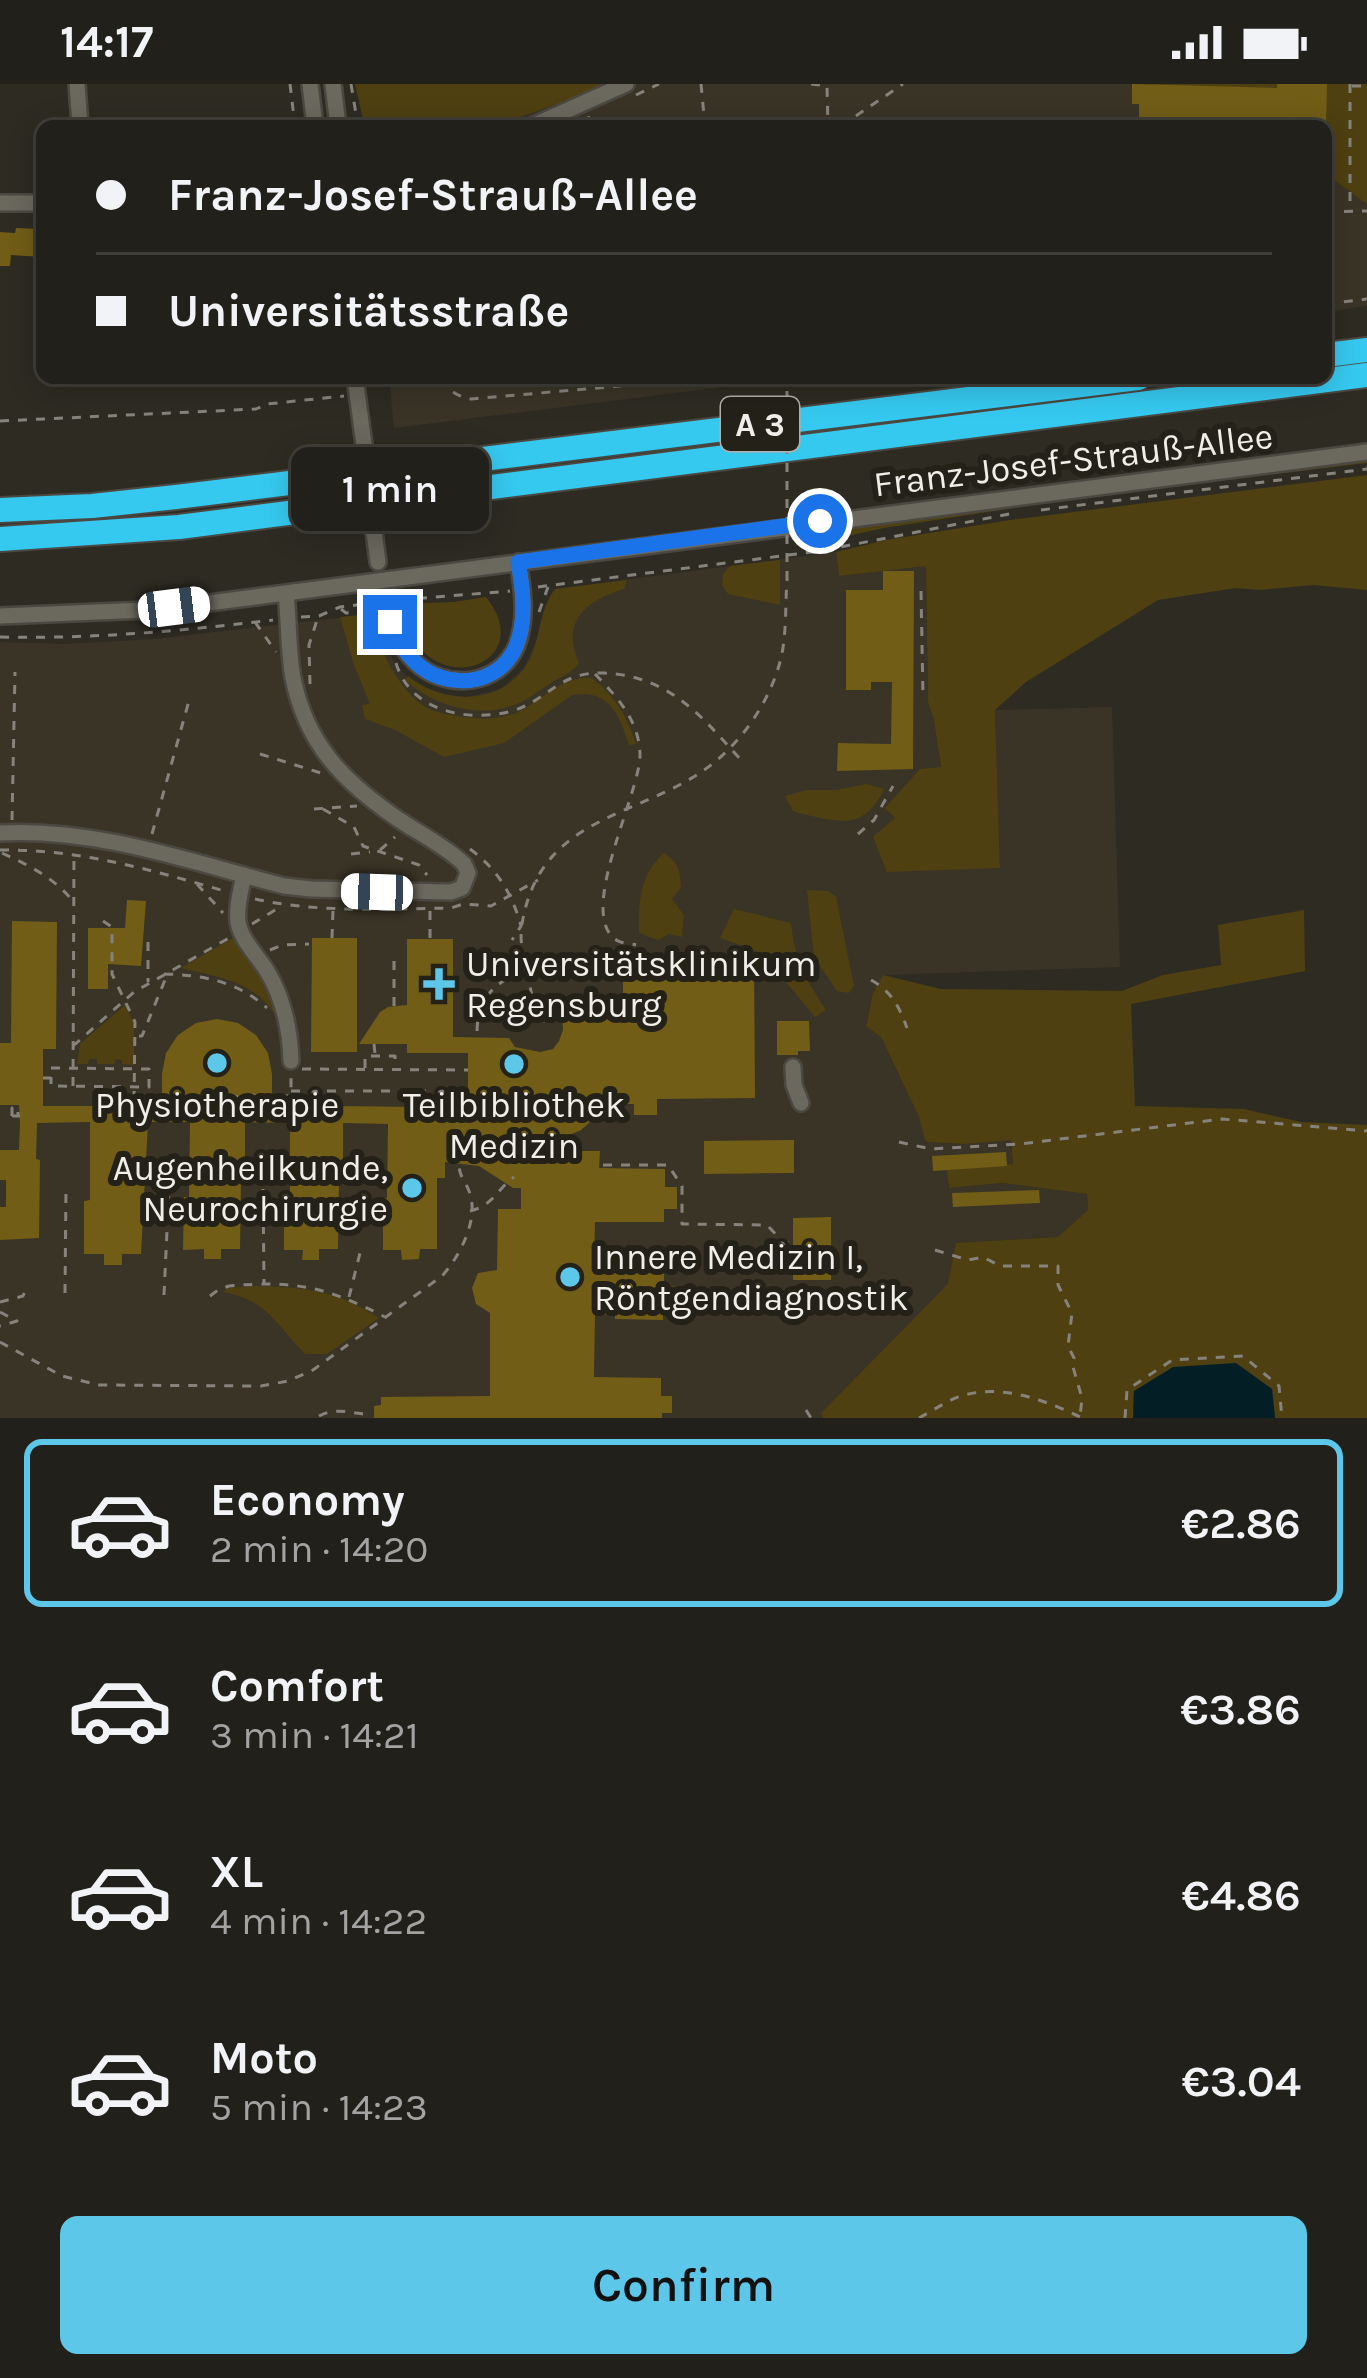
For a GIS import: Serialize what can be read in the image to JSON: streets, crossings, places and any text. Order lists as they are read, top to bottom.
{
  "streets": {
    "highway": ["A 3"],
    "street": ["Franz-Josef-Strauß-Allee"]
  },
  "places": {
    "health": ["Universitätsklinikum Regensburg"],
    "other": [
      "Physiotherapie",
      "Teilbibliothek Medizin",
      "Augenheilkunde, Neurochirurgie",
      "Innere Medizin I, Röntgendiagnostik"
    ]
  },
  "page": {
    "status": "14:17",
    "banner": ["Franz-Josef-Strauß-Allee", "Universitätsstraße"],
    "bubble": "1 min",
    "list": [
      {
        "name": "Economy",
        "note": "2 min · 14:20",
        "value": "€2.86"
      },
      {
        "name": "Comfort",
        "note": "3 min · 14:21",
        "value": "€3.86"
      },
      {
        "name": "XL",
        "note": "4 min · 14:22",
        "value": "€4.86"
      },
      {
        "name": "Moto",
        "note": "5 min · 14:23",
        "value": "€3.04"
      }
    ],
    "buttons": "Confirm"
  }
}
